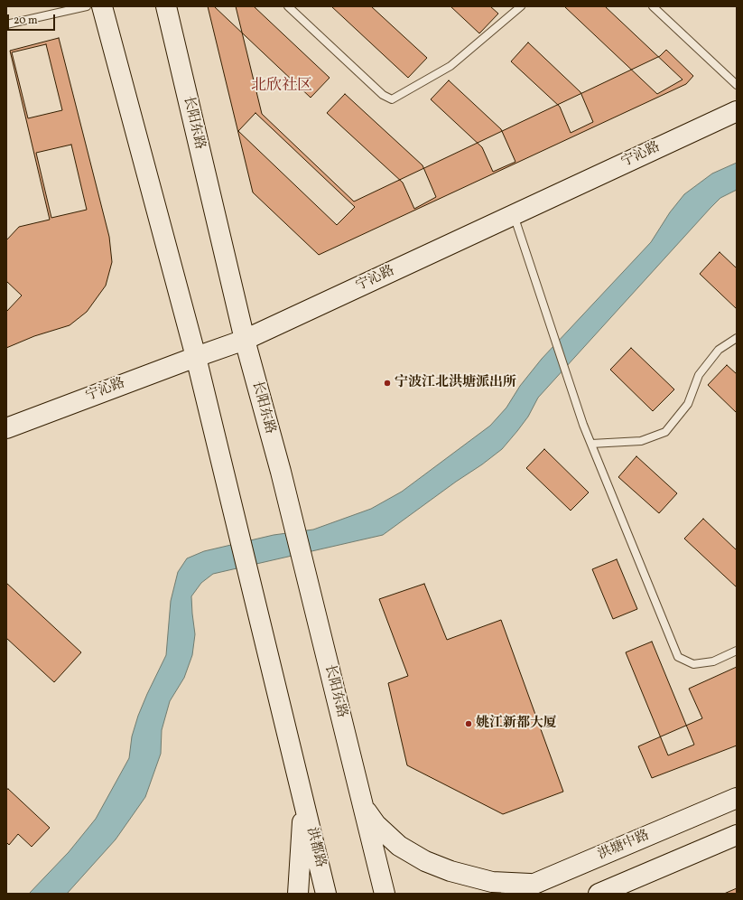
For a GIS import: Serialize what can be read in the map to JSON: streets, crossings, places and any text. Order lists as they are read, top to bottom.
{
  "streets": {
    "main road": [
      "长阳东路",
      "宁沁路",
      "洪塘中路",
      "洪都路"
    ]
  },
  "crossings": [
    ["长阳东路", "宁沁路"]
  ],
  "districts": ["北欣社区"],
  "places": ["宁波江北洪塘派出所", "姚江新都大厦"],
  "scale_bar": "20 m"
}
